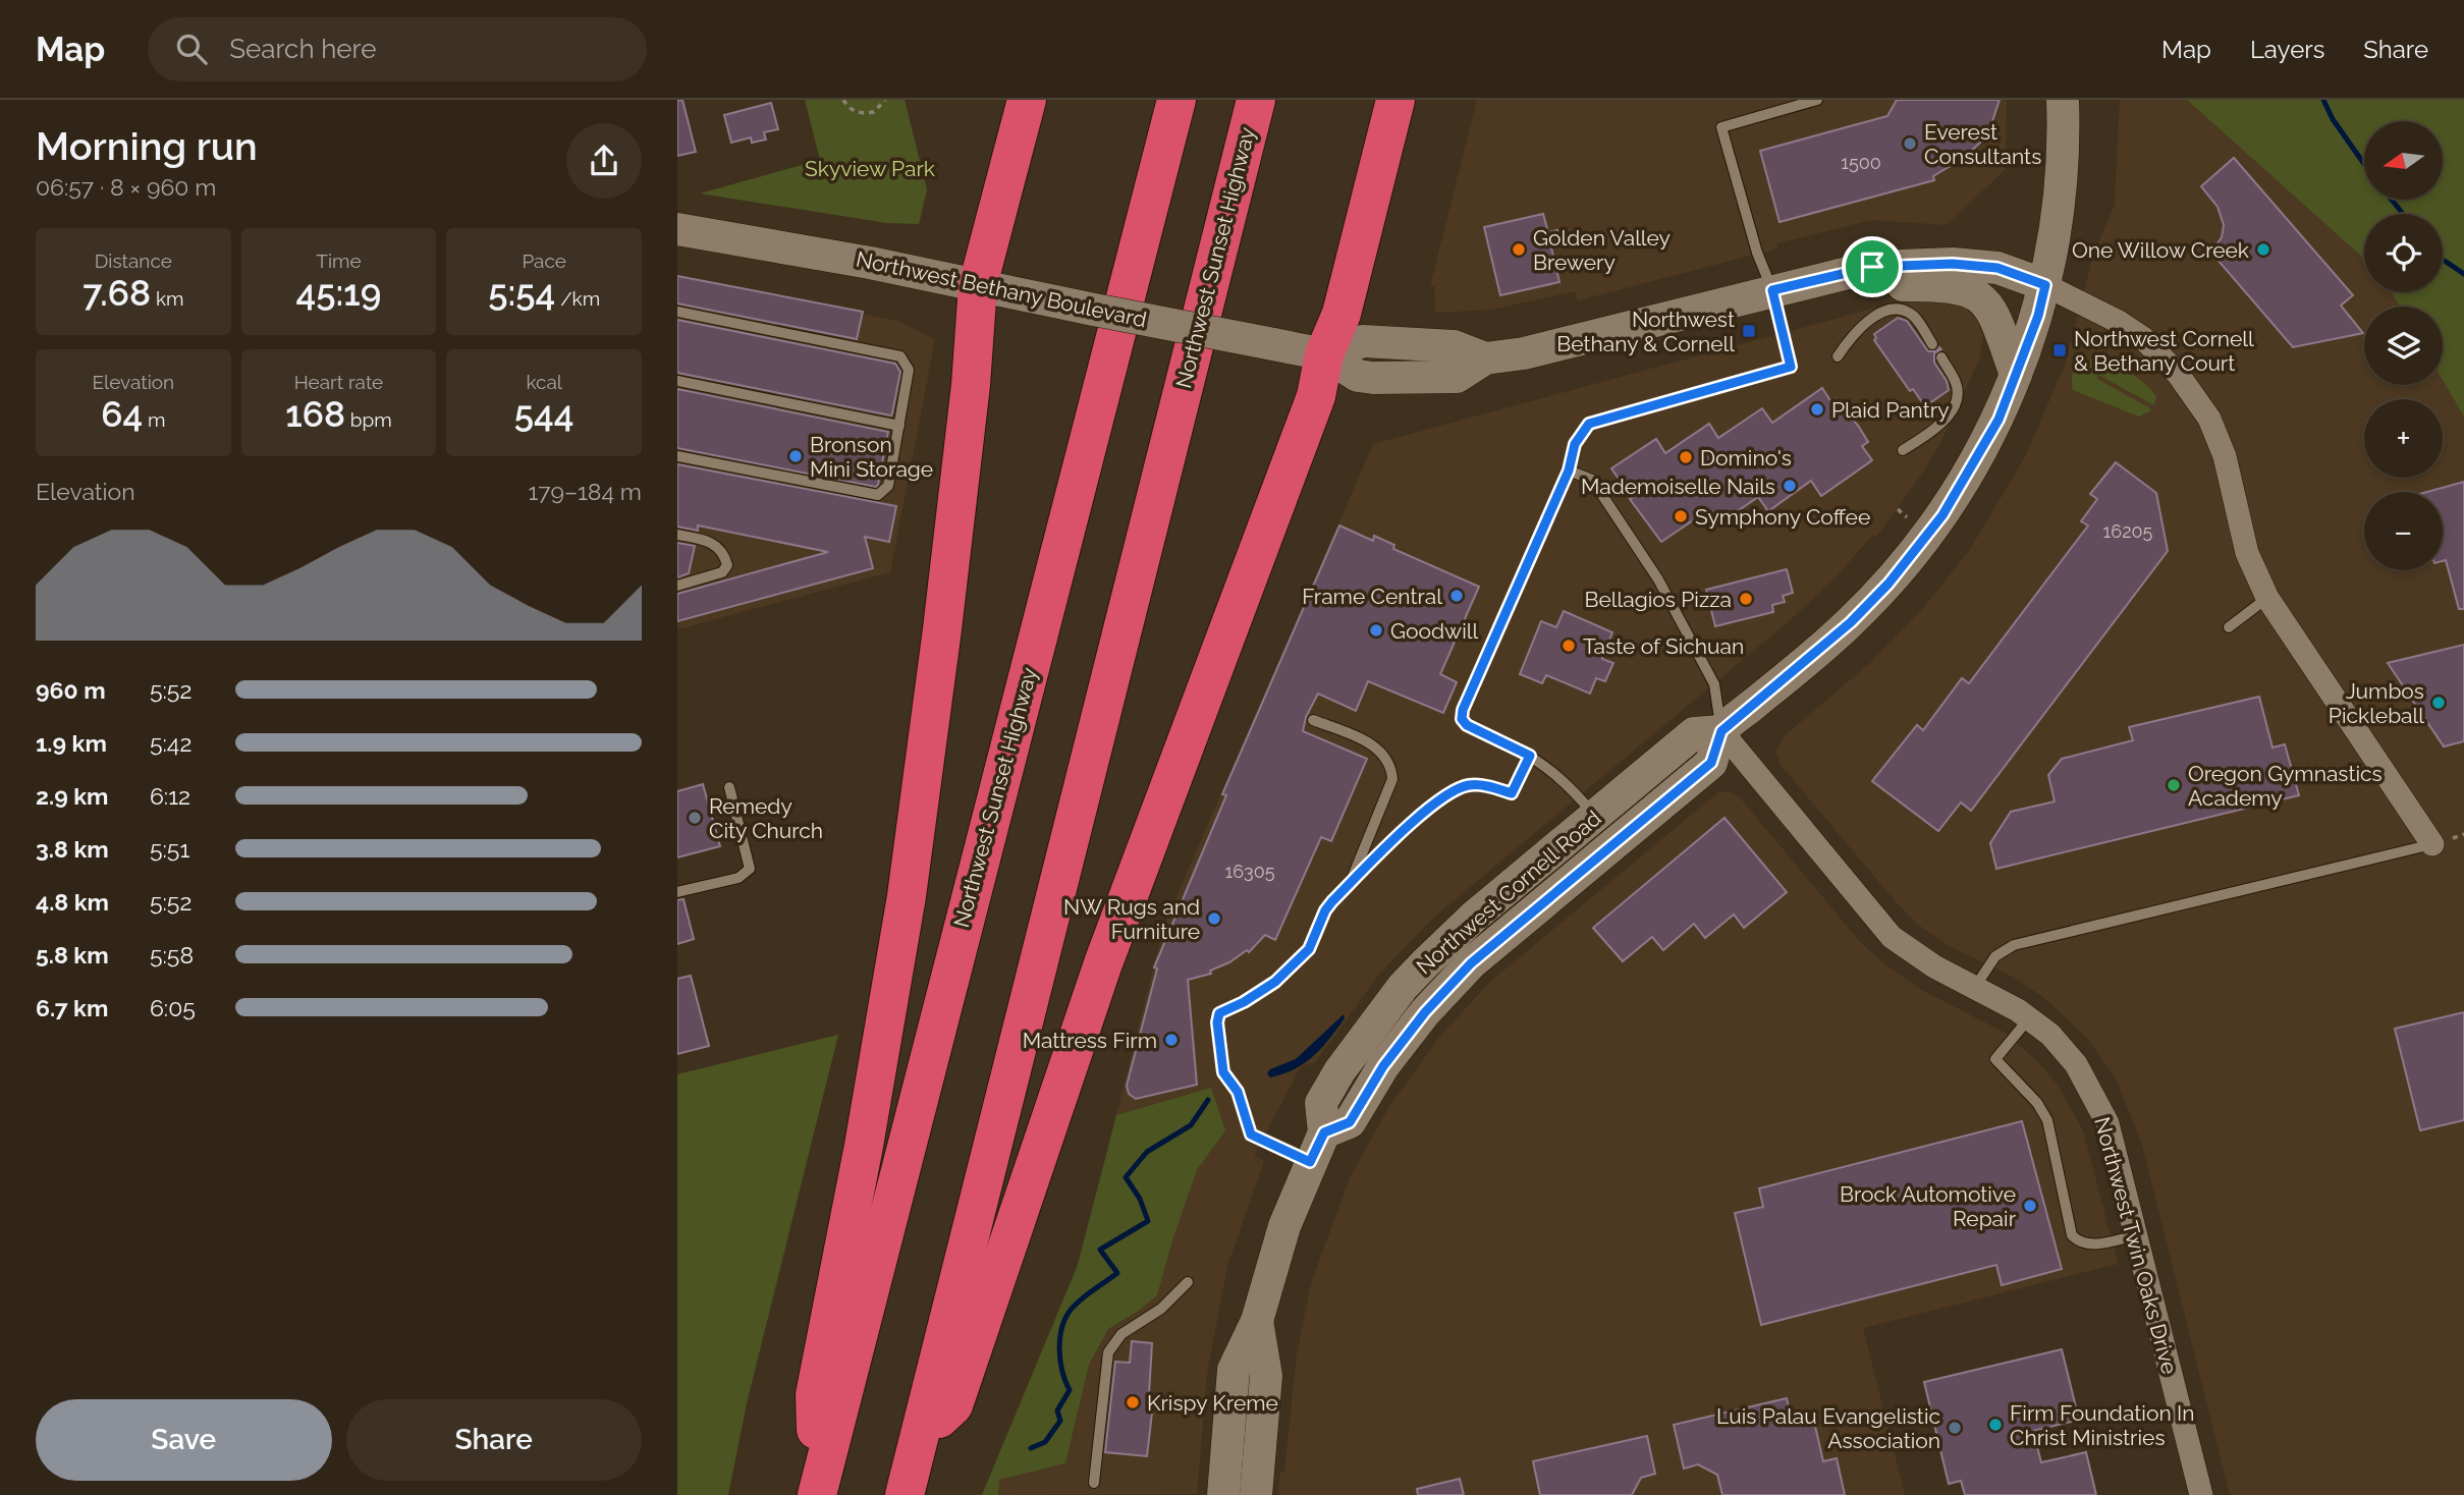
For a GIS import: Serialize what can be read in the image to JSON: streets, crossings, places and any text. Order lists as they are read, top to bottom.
{
  "streets": {
    "highway": ["Northwest Sunset Highway"],
    "main road": ["Northwest Bethany Boulevard", "Northwest Cornell Road"],
    "street": ["Northwest Twin Oaks Drive"]
  },
  "crossings": [
    ["Northwest Cornell Road", "Northwest Twin Oaks Drive"]
  ],
  "parks": ["Skyview Park"],
  "places": {
    "other": [
      "Everest Consultants",
      "Golden Valley Brewery",
      "One Willow Creek",
      "Plaid Pantry",
      "Bronson Mini Storage",
      "Domino's",
      "Mademoiselle Nails",
      "Symphony Coffee",
      "Frame Central",
      "Bellagios Pizza",
      "Goodwill",
      "Taste of Sichuan",
      "Jumbos Pickleball",
      "Oregon Gymnastics Academy",
      "Remedy City Church",
      "NW Rugs and Furniture",
      "Mattress Firm",
      "Brock Automotive Repair",
      "Krispy Kreme",
      "Firm Foundation In Christ Ministries",
      "Luis Palau Evangelistic Association"
    ],
    "transit": ["Northwest Bethany & Cornell", "Northwest Cornell & Bethany Court"]
  },
  "house_numbers": ["1500", "16205", "16305"],
  "north": "left",
  "page": {
    "header": "Map",
    "search": "Search here",
    "nav": ["Map", "Layers", "Share"],
    "heading": ["Morning run", "06:57 · 8 × 960 m"],
    "map_buttons": ["+", "−"],
    "stats": [
      ["Distance", "7.68 km"],
      ["Time", "45:19"],
      ["Pace", "5:54 /km"],
      ["Elevation", "64 m"],
      ["Heart rate", "168 bpm"],
      ["kcal", "544"]
    ],
    "chart": ["Elevation", "179–184 m"],
    "list": [
      {
        "name": "960 m",
        "note": "5:52"
      },
      {
        "name": "1.9 km",
        "note": "5:42"
      },
      {
        "name": "2.9 km",
        "note": "6:12"
      },
      {
        "name": "3.8 km",
        "note": "5:51"
      },
      {
        "name": "4.8 km",
        "note": "5:52"
      },
      {
        "name": "5.8 km",
        "note": "5:58"
      },
      {
        "name": "6.7 km",
        "note": "6:05"
      }
    ],
    "buttons": ["Save", "Share"]
  }
}
